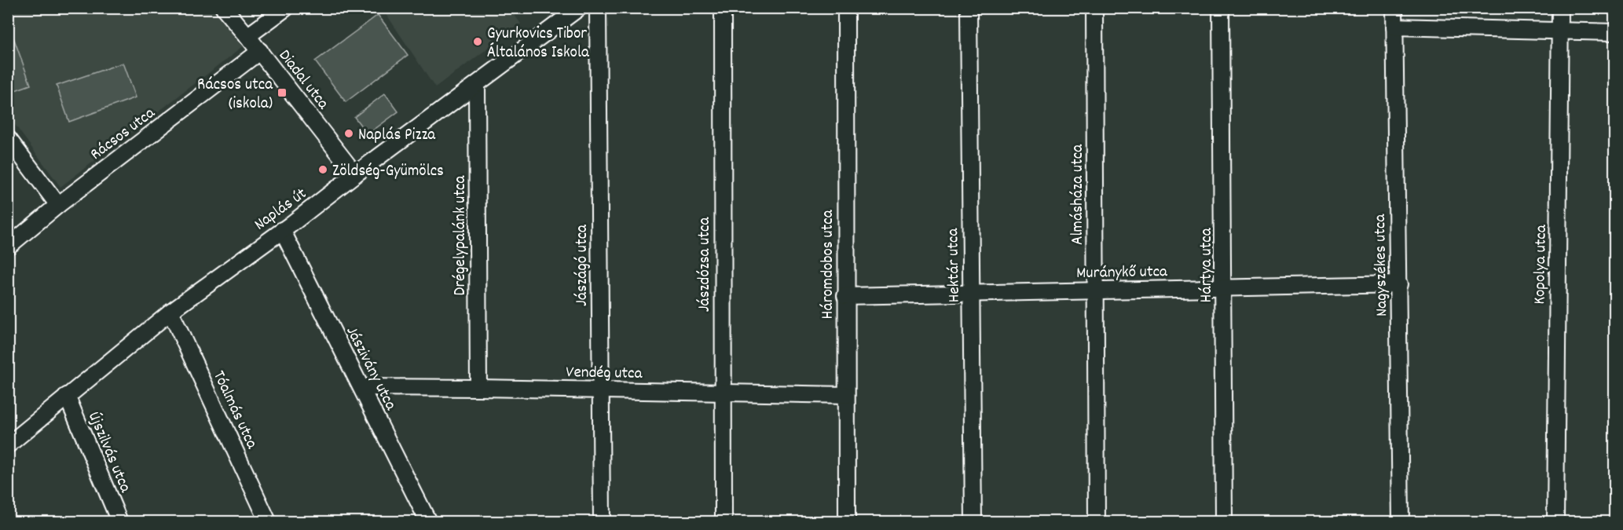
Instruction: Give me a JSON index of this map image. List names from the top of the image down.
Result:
{
  "streets": {
    "street": [
      "Diadal utca",
      "Rácsos utca",
      "Almásháza utca",
      "Naplás út",
      "Drégelypalánk utca",
      "Jászdózsa utca",
      "Háromdobos utca",
      "Kopolya utca",
      "Jászágó utca",
      "Hektár utca",
      "Hártya utca",
      "Nagyszékes utca",
      "Muránykő utca",
      "Jászivány utca",
      "Vendég utca",
      "Tóalmás utca",
      "Újszilvás utca"
    ]
  },
  "crossings": [
    ["Diadal utca", "Rácsos utca"],
    ["Diadal utca", "Naplás út"],
    ["Almásháza utca", "Muránykő utca"],
    ["Naplás út", "Drégelypalánk utca"],
    ["Naplás út", "Jászivány utca"],
    ["Naplás út", "Tóalmás utca"],
    ["Naplás út", "Újszilvás utca"],
    ["Drégelypalánk utca", "Vendég utca"],
    ["Jászdózsa utca", "Vendég utca"],
    ["Háromdobos utca", "Muránykő utca"],
    ["Háromdobos utca", "Vendég utca"],
    ["Jászágó utca", "Vendég utca"],
    ["Hektár utca", "Muránykő utca"],
    ["Hártya utca", "Muránykő utca"],
    ["Nagyszékes utca", "Muránykő utca"],
    ["Jászivány utca", "Vendég utca"]
  ],
  "places": {
    "other": ["Gyurkovics Tibor Általános Iskola", "Naplás Pizza", "Zöldség-Gyümölcs"],
    "transit": ["Rácsos utca (iskola)"]
  }
}
